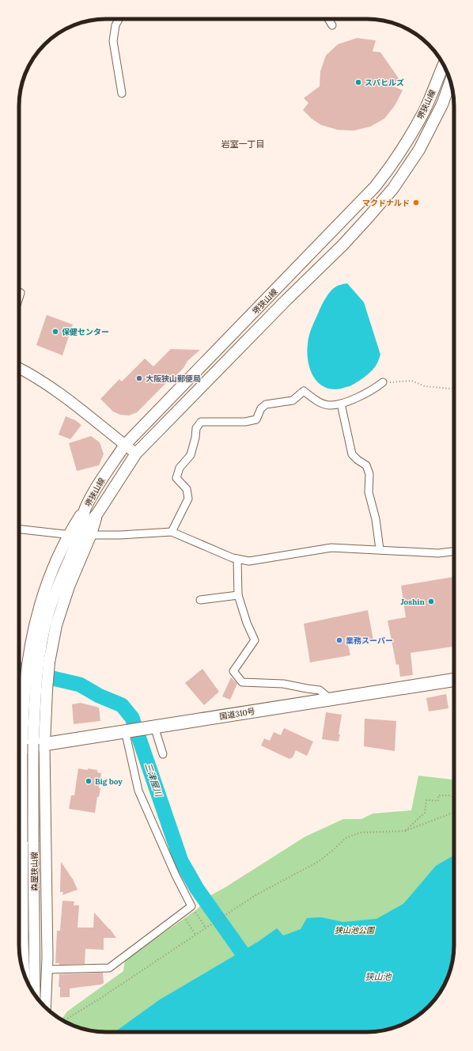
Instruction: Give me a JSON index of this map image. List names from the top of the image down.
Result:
{
  "streets": {
    "highway": ["国道310号"],
    "main road": ["堺狭山線", "森屋狭山線"]
  },
  "crossings": [
    ["堺狭山線", "国道310号"],
    ["堺狭山線", "森屋狭山線"],
    ["国道310号", "森屋狭山線"]
  ],
  "districts": ["岩室一丁目"],
  "water": ["三津屋川", "狭山池"],
  "parks": ["狭山池公園"],
  "places": [
    "スパヒルズ",
    "マクドナルド",
    "保健センター",
    "大阪狭山郵便局",
    "Joshin",
    "業務スーパー",
    "Big boy"
  ]
}
